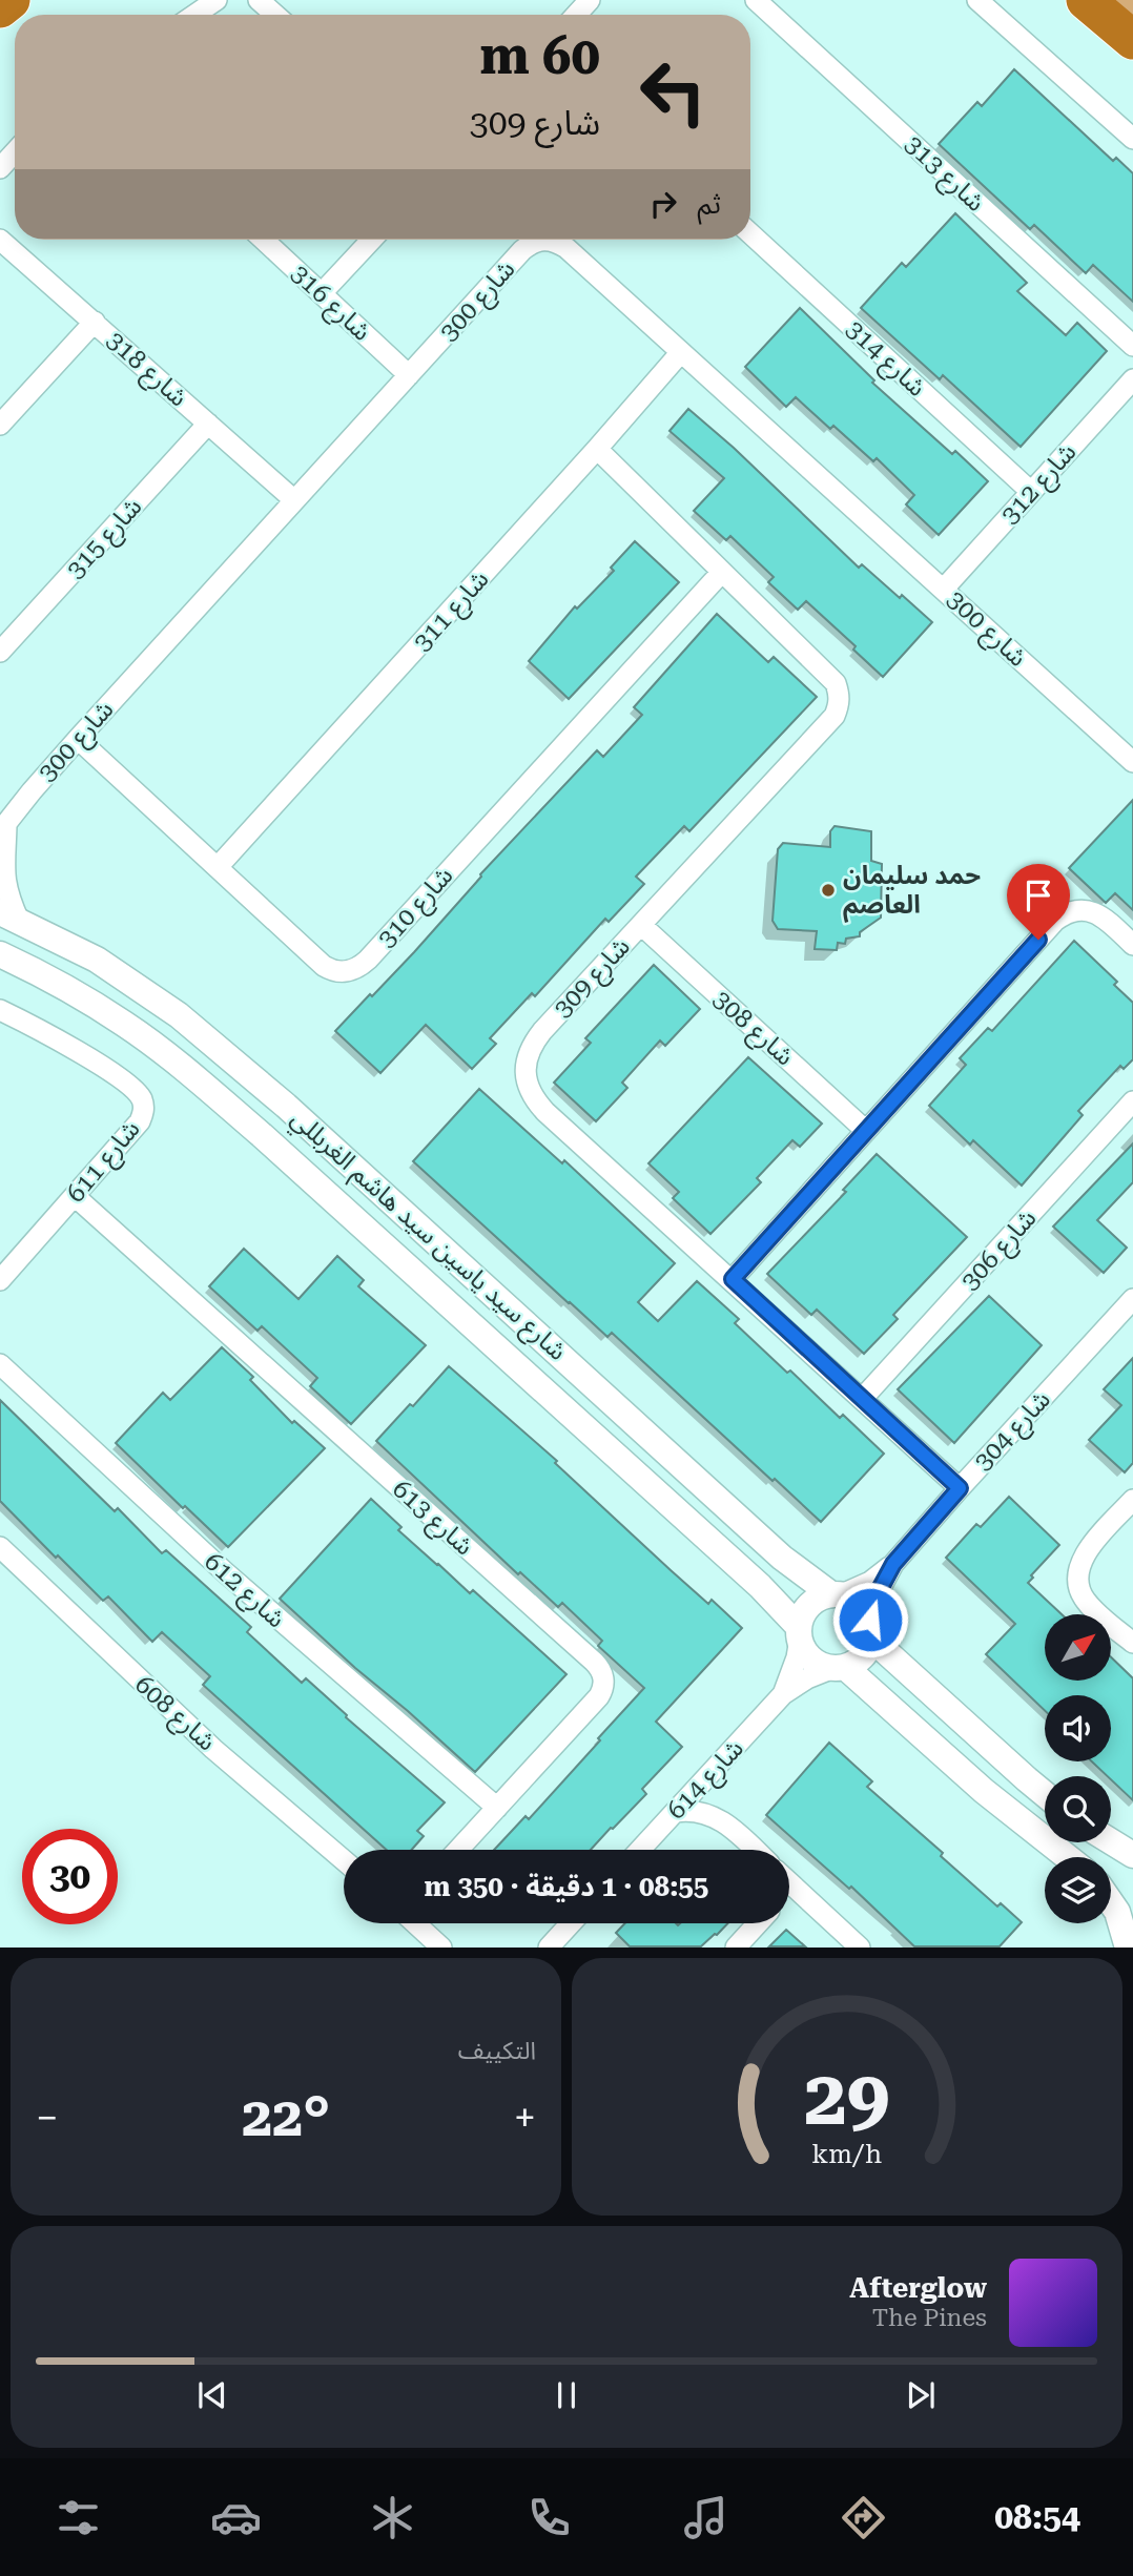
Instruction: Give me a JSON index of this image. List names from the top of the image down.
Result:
{
  "streets": {
    "street": [
      "شارع 313",
      "شارع 300",
      "شارع 316",
      "شارع 314",
      "شارع 318",
      "شارع 312",
      "شارع 315",
      "شارع 311",
      "شارع 310",
      "شارع 309",
      "شارع 308",
      "شارع 611",
      "شارع سيد ياسين سيد هاشم الغربللي",
      "شارع 306",
      "شارع 304",
      "شارع 613",
      "شارع 612",
      "شارع 608",
      "شارع 614"
    ]
  },
  "crossings": [
    ["شارع 300", "شارع 316"],
    ["شارع 300", "شارع 318"],
    ["شارع 300", "شارع 312"],
    ["شارع 300", "شارع 311"],
    ["شارع 300", "شارع 310"],
    ["شارع 300", "شارع سيد ياسين سيد هاشم الغربللي"],
    ["شارع 314", "شارع 312"],
    ["شارع 318", "شارع 315"],
    ["شارع 311", "شارع 310"],
    ["شارع 311", "شارع 309"],
    ["شارع 310", "شارع 309"],
    ["شارع 309", "شارع 308"],
    ["شارع 309", "شارع 306"],
    ["شارع 309", "شارع 304"],
    ["شارع 611", "شارع 613"],
    ["شارع سيد ياسين سيد هاشم الغربللي", "شارع 304"],
    ["شارع سيد ياسين سيد هاشم الغربللي", "شارع 614"],
    ["شارع 304", "شارع 614"],
    ["شارع 613", "شارع 612"]
  ],
  "places": ["حمد سليمان العاصم"],
  "north": "top right",
  "page": {
    "turn": ["60 m", "شارع 309"],
    "then": "ثم",
    "limit": "30",
    "trip": "08:55 · 1 دقيقة · 350 m",
    "tile": "التكييف",
    "heat": ["−", "22°", "+"],
    "song": ["Afterglow", "The Pines"],
    "tabs": "08:54",
    "gauge": ["29", "km/h"]
  }
}
